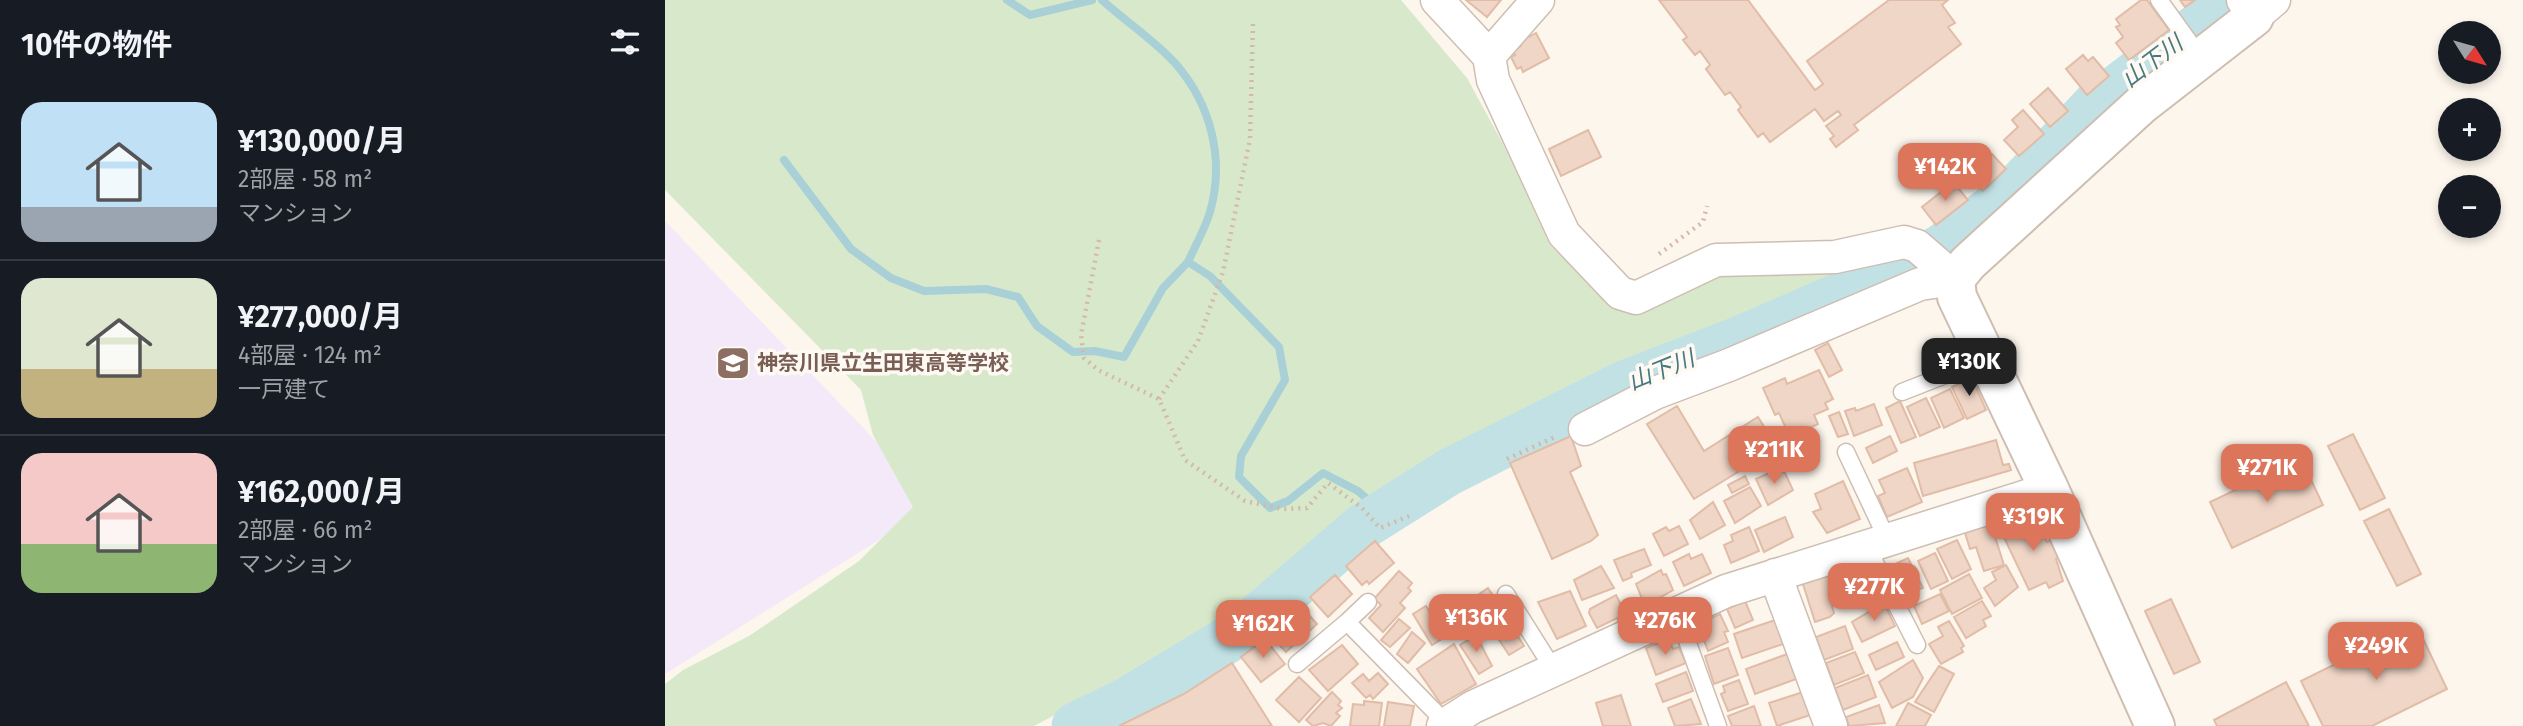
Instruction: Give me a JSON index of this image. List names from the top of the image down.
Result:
{
  "water": ["山下川"],
  "places": {
    "school or university": ["神奈川県立生田東高等学校"]
  },
  "north": "bottom right",
  "page": {
    "heading": "10件の物件",
    "map_buttons": ["+", "−"],
    "list": [
      {
        "name": "¥130,000/月",
        "note": "2部屋 · 58 m² · マンション"
      },
      {
        "name": "¥277,000/月",
        "note": "4部屋 · 124 m² · 一戸建て"
      },
      {
        "name": "¥162,000/月",
        "note": "2部屋 · 66 m² · マンション"
      }
    ],
    "price": [
      "¥142K",
      "¥130K",
      "¥211K",
      "¥271K",
      "¥319K",
      "¥277K",
      "¥136K",
      "¥276K",
      "¥162K",
      "¥249K"
    ]
  }
}
